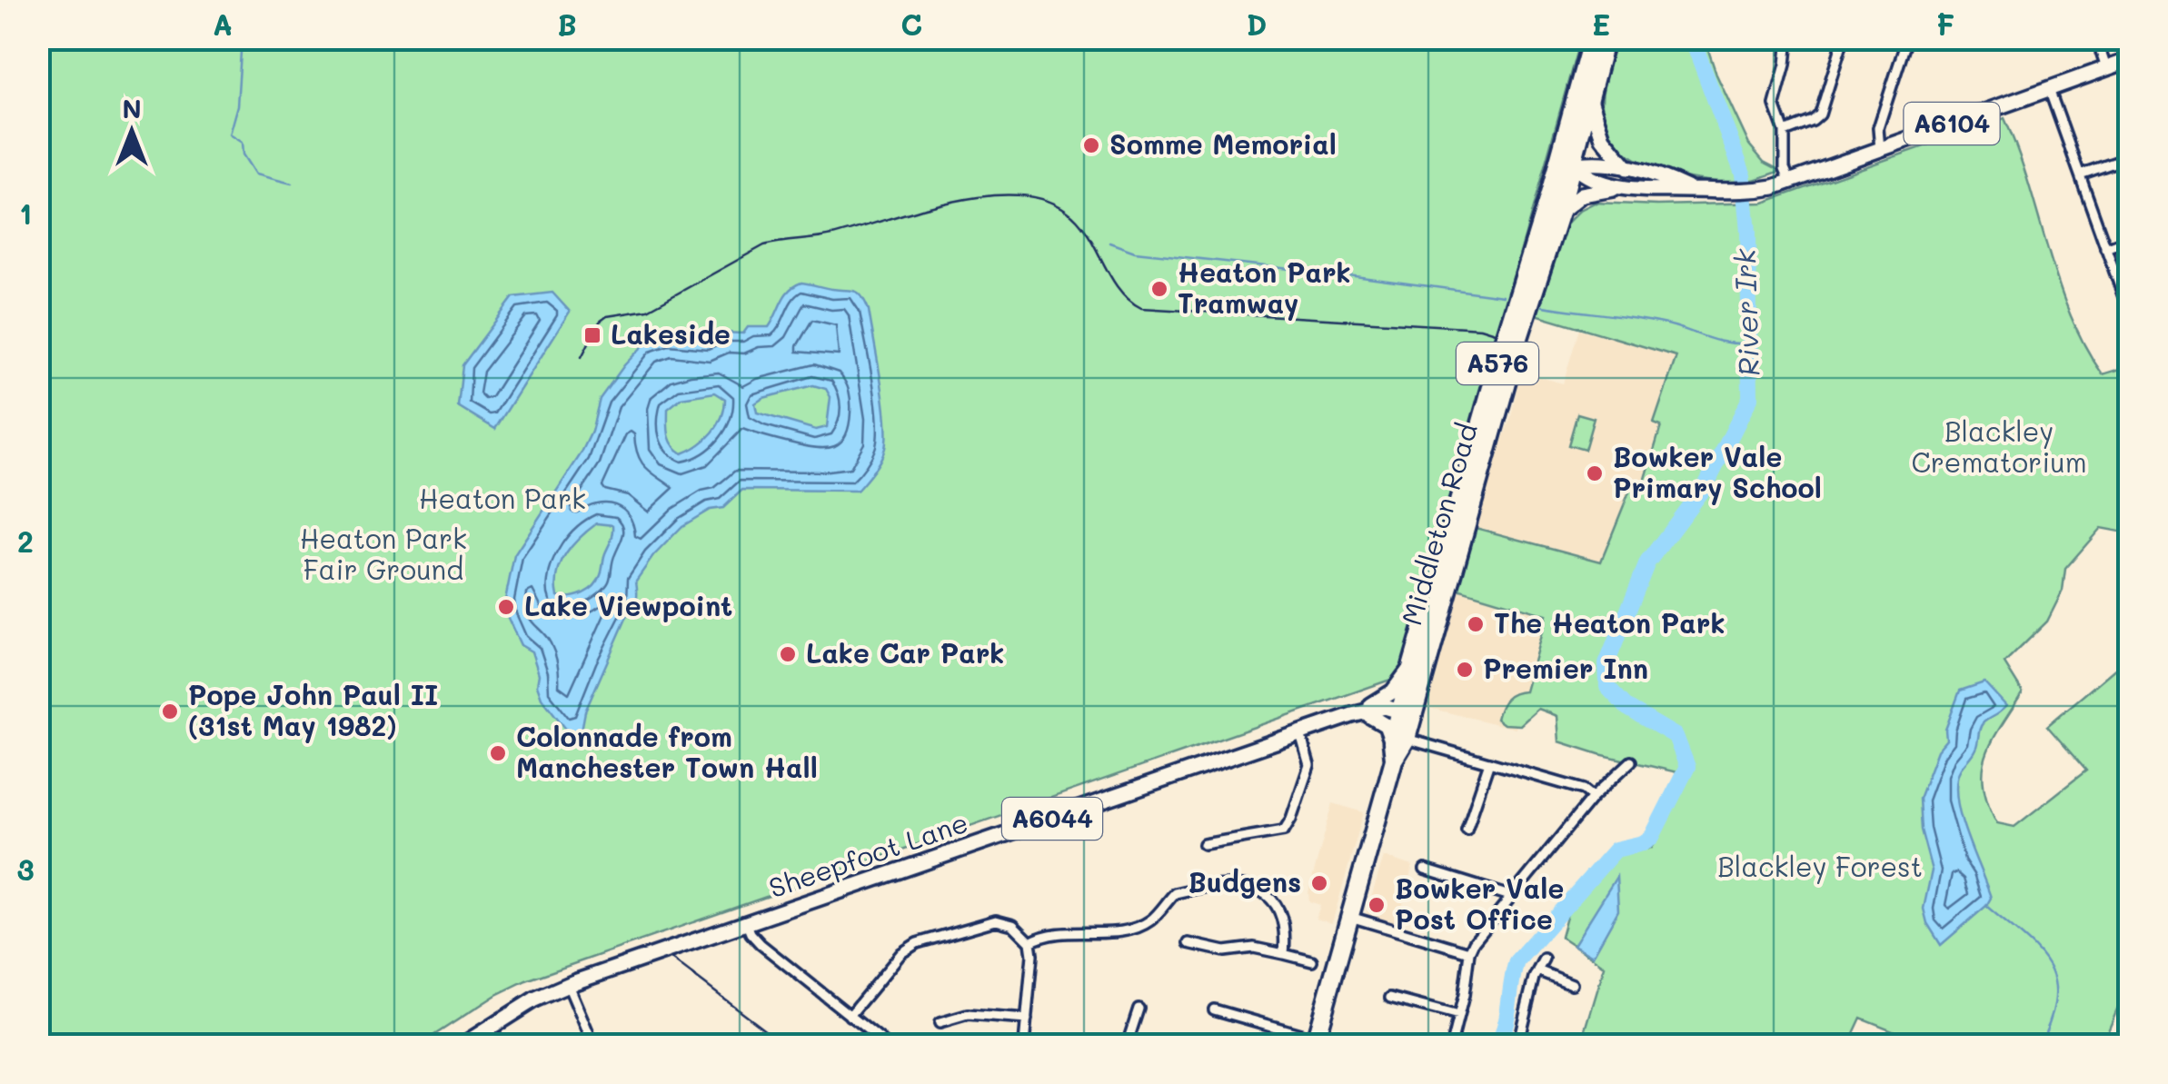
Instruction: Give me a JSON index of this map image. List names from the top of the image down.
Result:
{
  "streets": {
    "highway": ["A576", "Middleton Road"],
    "main road": ["A6104", "A6044", "Sheepfoot Lane"]
  },
  "crossings": [
    ["A576", "Middleton Road"],
    ["A576", "Sheepfoot Lane"],
    ["Middleton Road", "Sheepfoot Lane"]
  ],
  "water": ["River Irk"],
  "parks": [
    "Blackley Crematorium",
    "Heaton Park",
    "Heaton Park Fair Ground",
    "Blackley Forest"
  ],
  "places": {
    "other": [
      "Somme Memorial",
      "Heaton Park Tramway",
      "Bowker Vale Primary School",
      "Lake Viewpoint",
      "The Heaton Park",
      "Lake Car Park",
      "Premier Inn",
      "Pope John Paul II (31st May 1982)",
      "Colonnade from Manchester Town Hall",
      "Budgens",
      "Bowker Vale Post Office"
    ],
    "transit": ["Lakeside"]
  },
  "north": "top",
  "grid": {
    "columns": [
      "A",
      "B",
      "C",
      "D",
      "E",
      "F"
    ],
    "rows": ["1", "2", "3"]
  }
}
